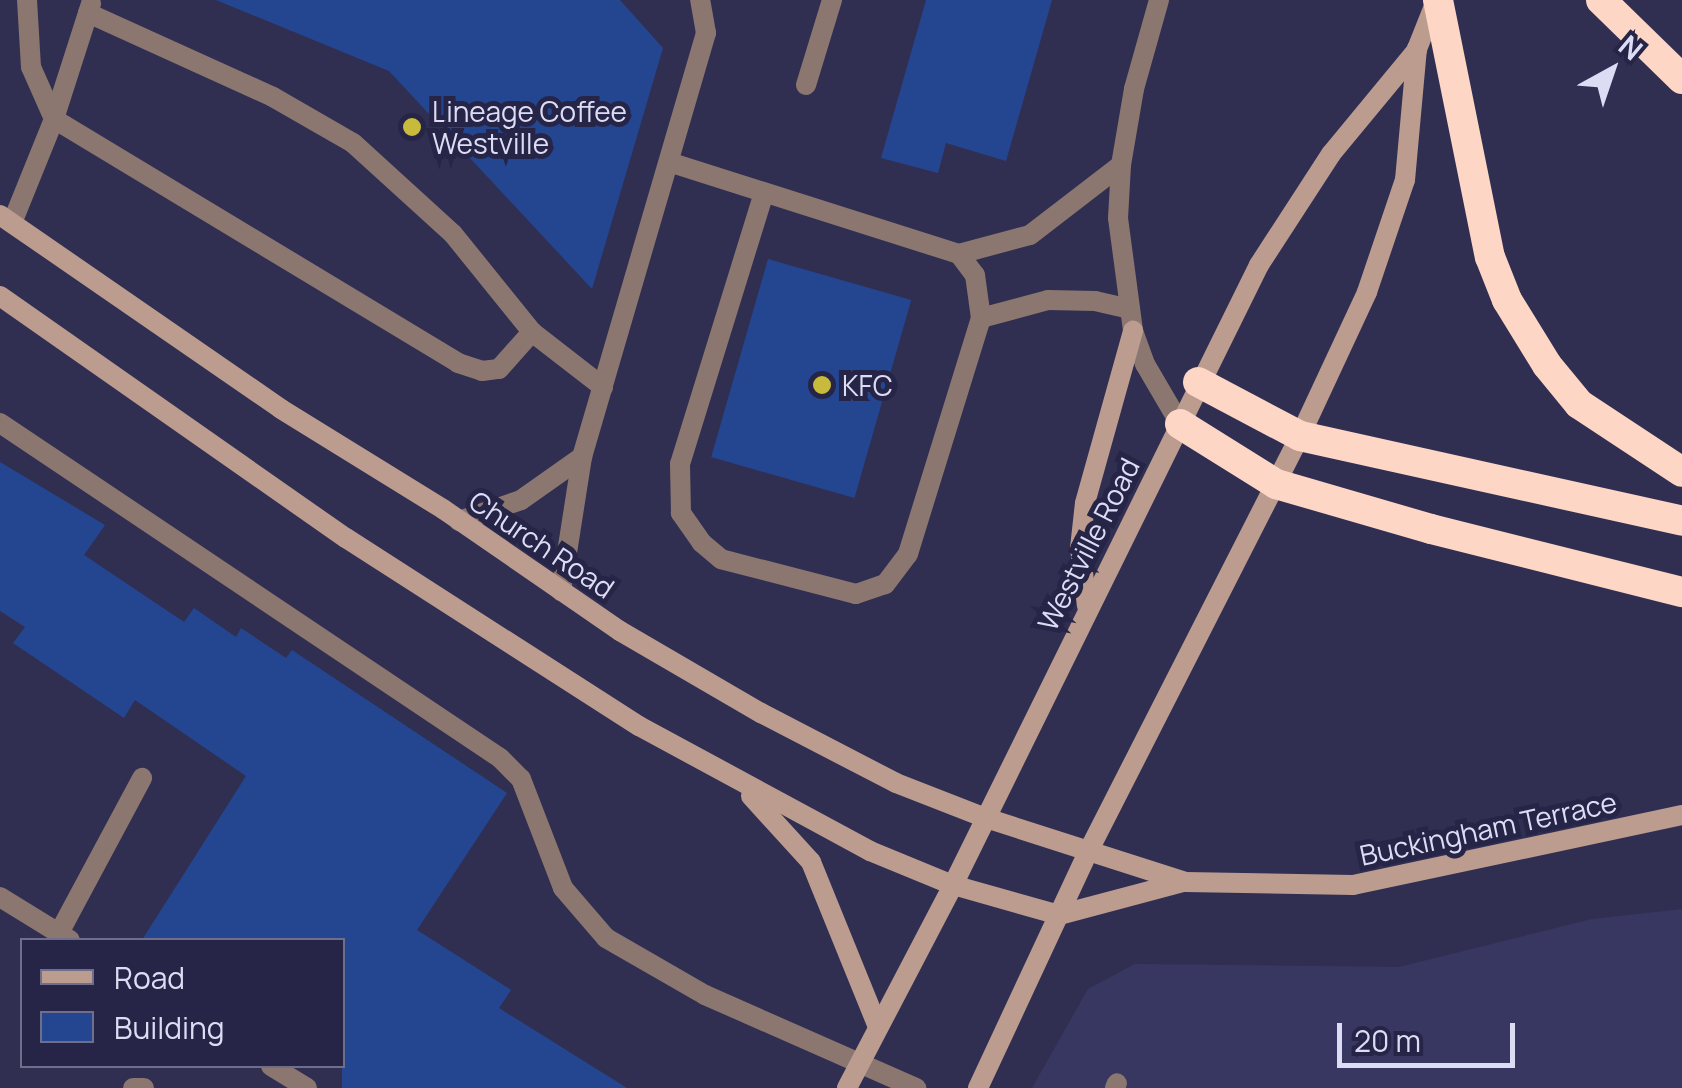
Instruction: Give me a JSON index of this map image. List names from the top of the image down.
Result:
{
  "streets": {
    "main road": ["Church Road", "Westville Road", "Buckingham Terrace"]
  },
  "crossings": [
    ["Church Road", "Westville Road"],
    ["Church Road", "Buckingham Terrace"],
    ["Westville Road", "Buckingham Terrace"]
  ],
  "places": ["Lineage Coffee Westville", "KFC"],
  "legend": ["Road", "Building"],
  "scale_bar": "20 m",
  "north": "top right"
}
